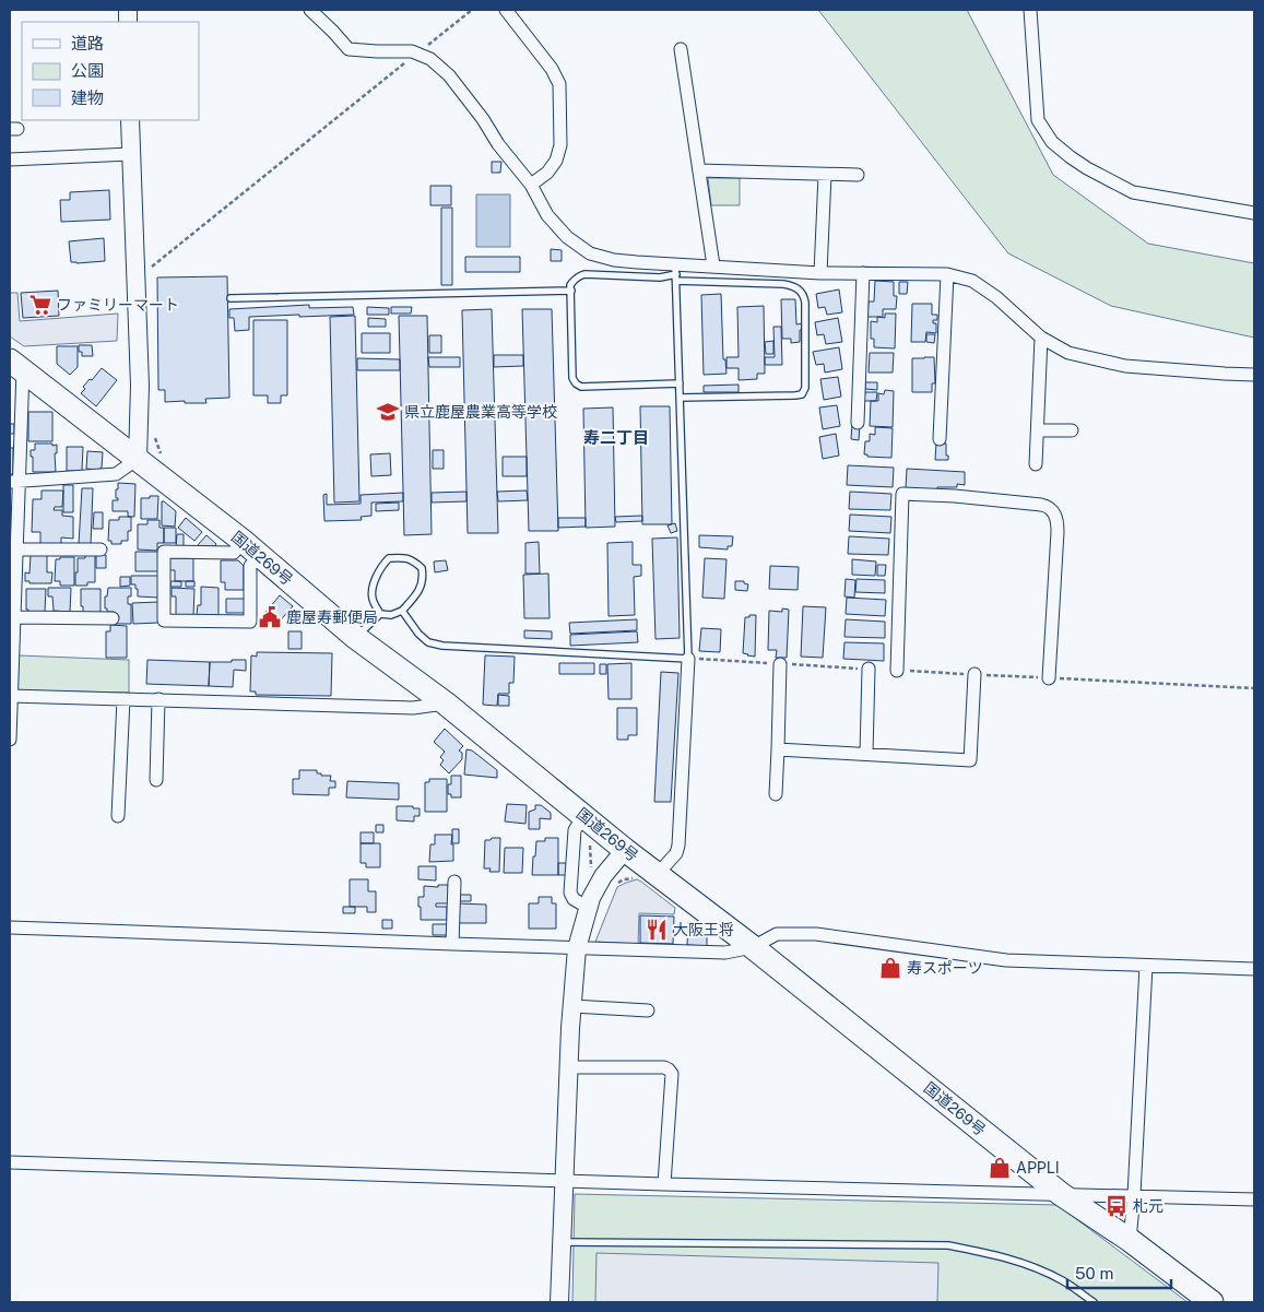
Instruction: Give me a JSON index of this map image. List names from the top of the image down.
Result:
{
  "streets": {
    "highway": ["国道269号"]
  },
  "districts": ["寿二丁目"],
  "places": {
    "supermarket": ["ファミリーマート"],
    "school or university": ["県立鹿屋農業高等学校"],
    "public building": ["鹿屋寿郵便局"],
    "restaurant": ["大阪王将"],
    "shop": ["寿スポーツ", "APPLI"],
    "bus stop": ["札元"]
  },
  "legend": ["道路", "公園", "建物"],
  "scale_bar": "50 m"
}
